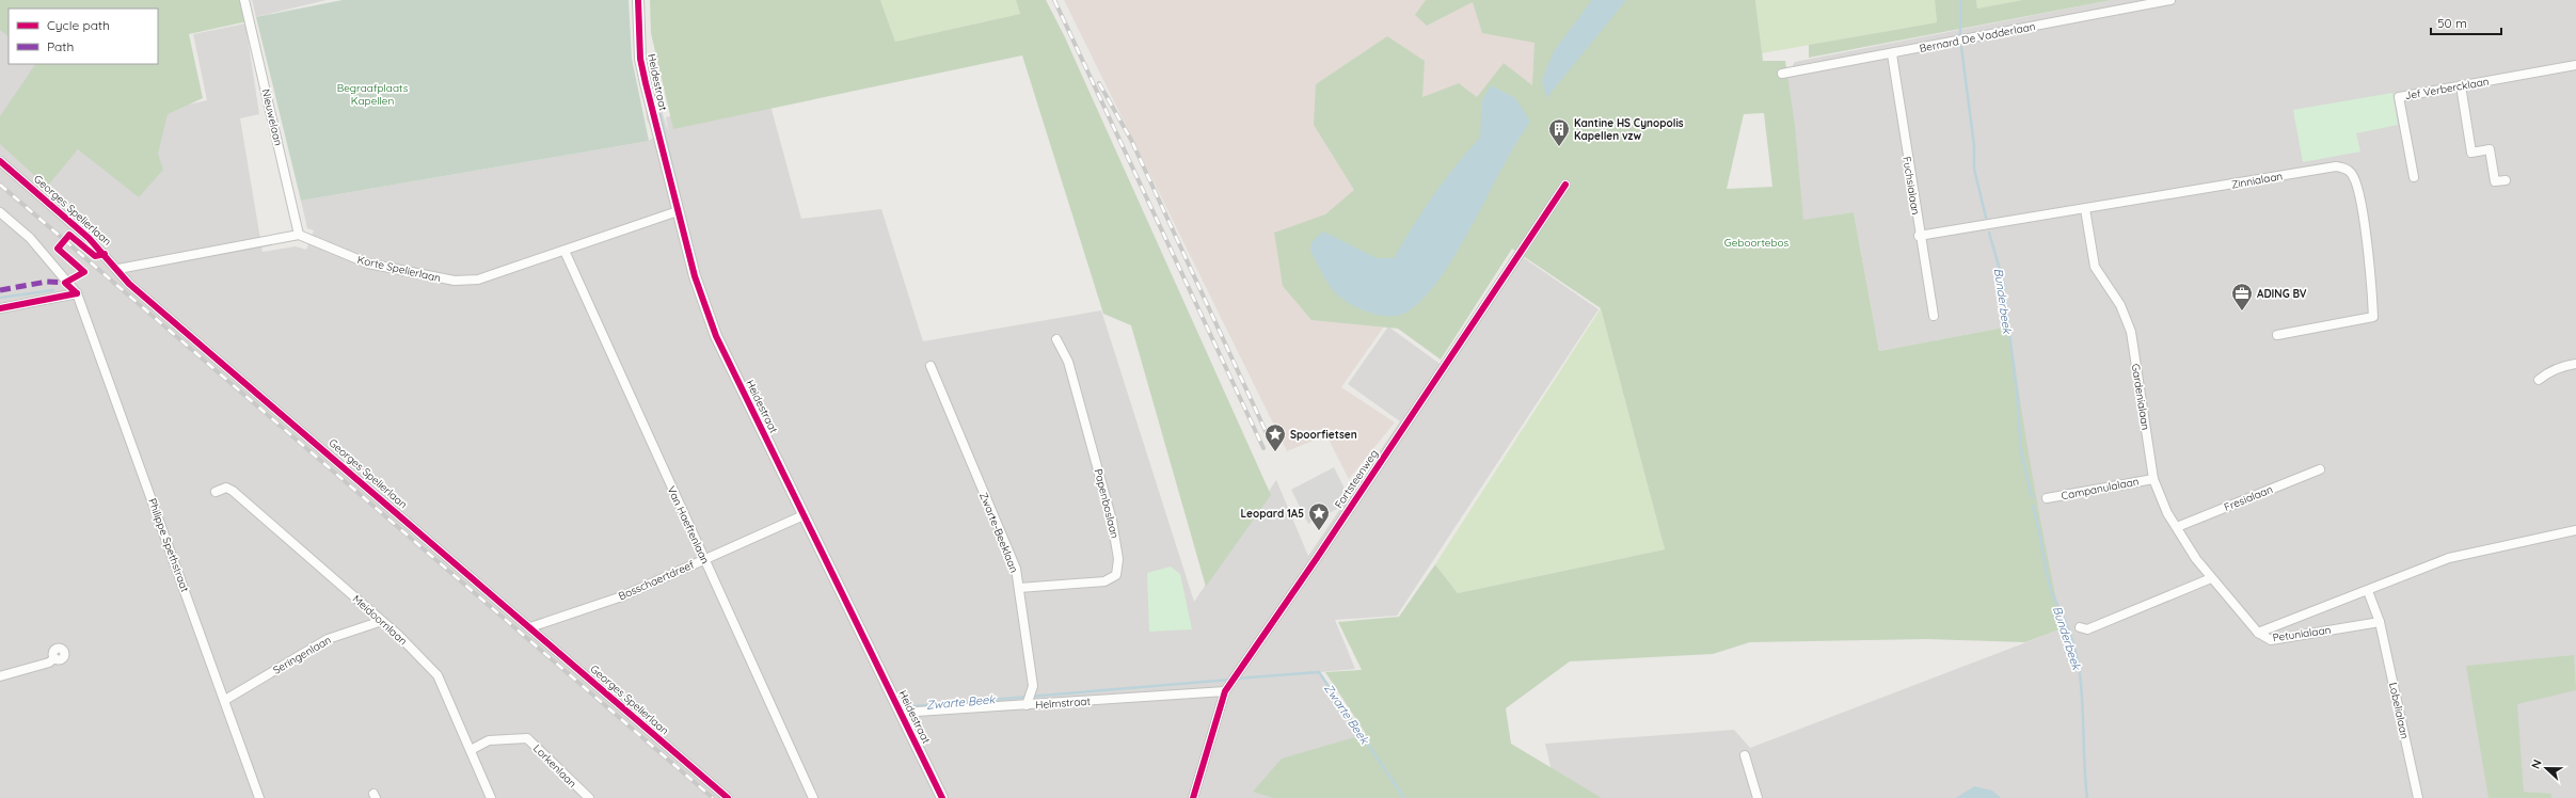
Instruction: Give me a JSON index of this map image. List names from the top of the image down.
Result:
{
  "streets": {
    "street": [
      "Bernard De Vadderlaan",
      "Heidestraat",
      "Jef Verbercklaan",
      "Nieuwelaan",
      "Zinnialaan",
      "Fuchsialaan",
      "Georges Spelierlaan",
      "Korte Spelierlaan",
      "Gardenialaan",
      "Fortsteenweg",
      "Campanulalaan",
      "Fresialaan",
      "Papenboslaan",
      "Van Haeftenlaan",
      "Zwarte-Beeklaan",
      "Philippe Spethstraat",
      "Bosschaertdreef",
      "Meidoornlaan",
      "Petunialaan",
      "Seringenlaan",
      "Helmstraat",
      "Lobelialaan",
      "Lorkenlaan"
    ]
  },
  "crossings": [
    ["Bernard De Vadderlaan", "Fuchsialaan"],
    ["Heidestraat", "Korte Spelierlaan"],
    ["Heidestraat", "Bosschaertdreef"],
    ["Heidestraat", "Helmstraat"],
    ["Nieuwelaan", "Korte Spelierlaan"],
    ["Zinnialaan", "Fuchsialaan"],
    ["Zinnialaan", "Gardenialaan"],
    ["Georges Spelierlaan", "Bosschaertdreef"],
    ["Korte Spelierlaan", "Van Haeftenlaan"],
    ["Gardenialaan", "Campanulalaan"],
    ["Gardenialaan", "Fresialaan"],
    ["Gardenialaan", "Petunialaan"],
    ["Fortsteenweg", "Helmstraat"],
    ["Papenboslaan", "Zwarte-Beeklaan"],
    ["Van Haeftenlaan", "Bosschaertdreef"],
    ["Zwarte-Beeklaan", "Helmstraat"],
    ["Philippe Spethstraat", "Seringenlaan"],
    ["Meidoornlaan", "Seringenlaan"],
    ["Meidoornlaan", "Lorkenlaan"],
    ["Petunialaan", "Lobelialaan"]
  ],
  "water": ["Bunderbeek", "Zwarte Beek"],
  "parks": ["Begraafplaats Kapellen", "Geboortebos"],
  "places": {
    "building": ["Kantine HS Cynopolis Kapellen vzw"],
    "office": ["ADING BV"],
    "place": ["Spoorfietsen", "Leopard 1A5"]
  },
  "legend": ["Cycle path", "Path"],
  "scale_bar": "50 m",
  "north": "left"
}
